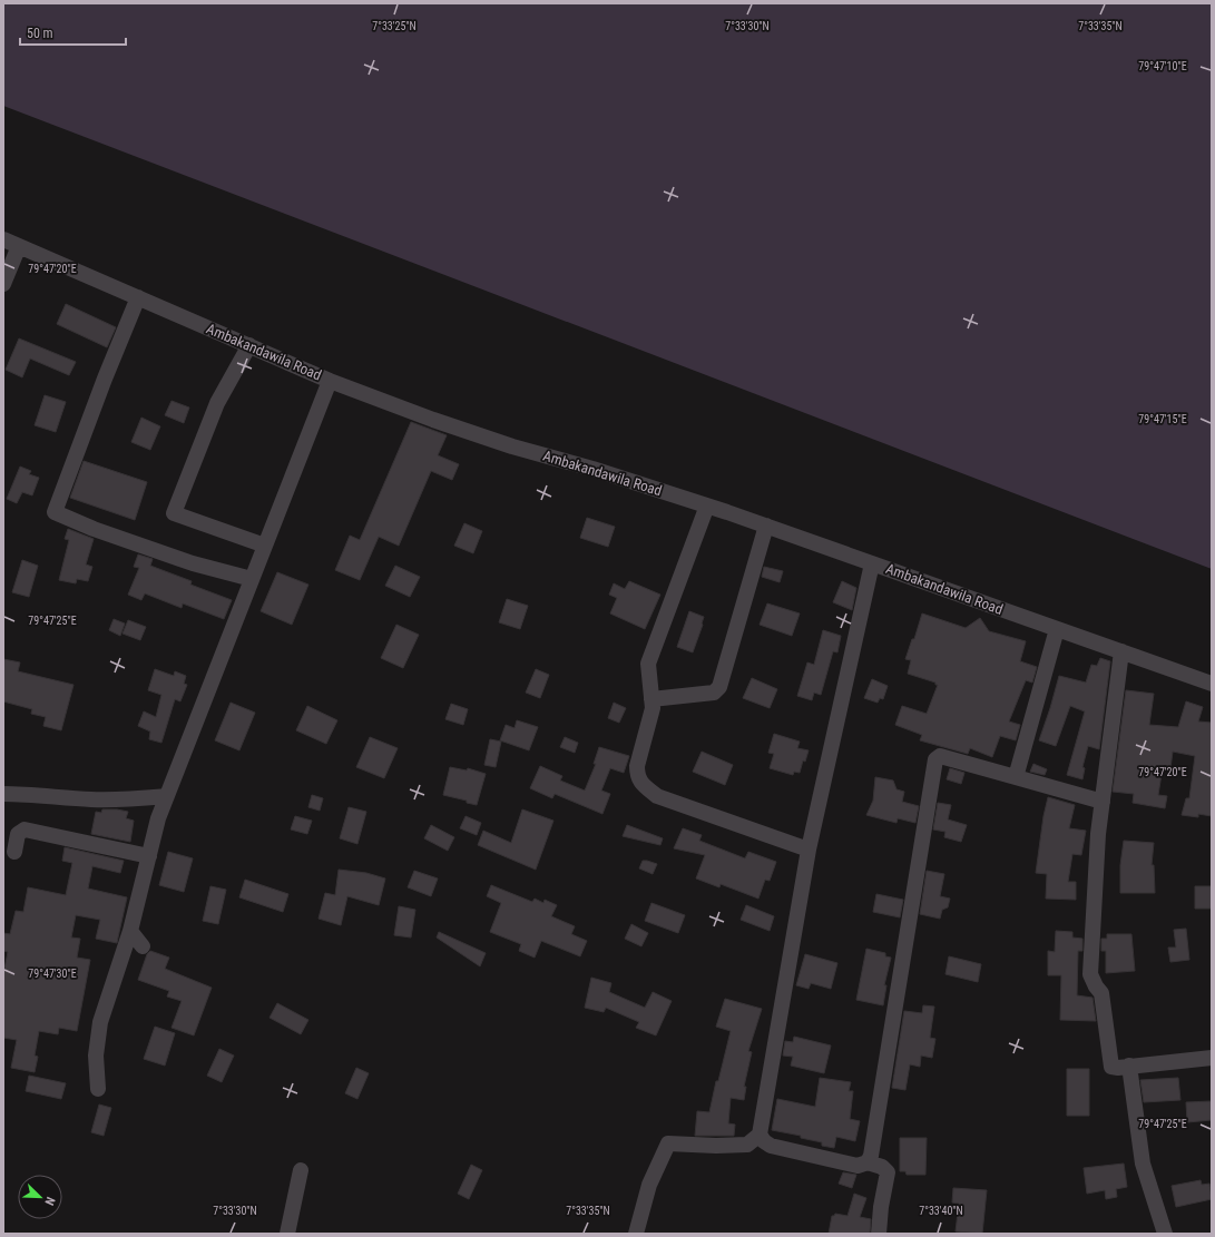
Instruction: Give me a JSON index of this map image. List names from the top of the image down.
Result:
{
  "streets": {
    "street": ["Ambakandawila Road"]
  },
  "scale_bar": "50 m",
  "north": "bottom right",
  "coordinates": [
    "7°33'25\"N",
    "7°33'30\"N",
    "7°33'35\"N",
    "79°47'10\"E",
    "79°47'20\"E",
    "79°47'15\"E",
    "79°47'25\"E",
    "79°47'30\"E",
    "7°33'40\"N"
  ]
}
